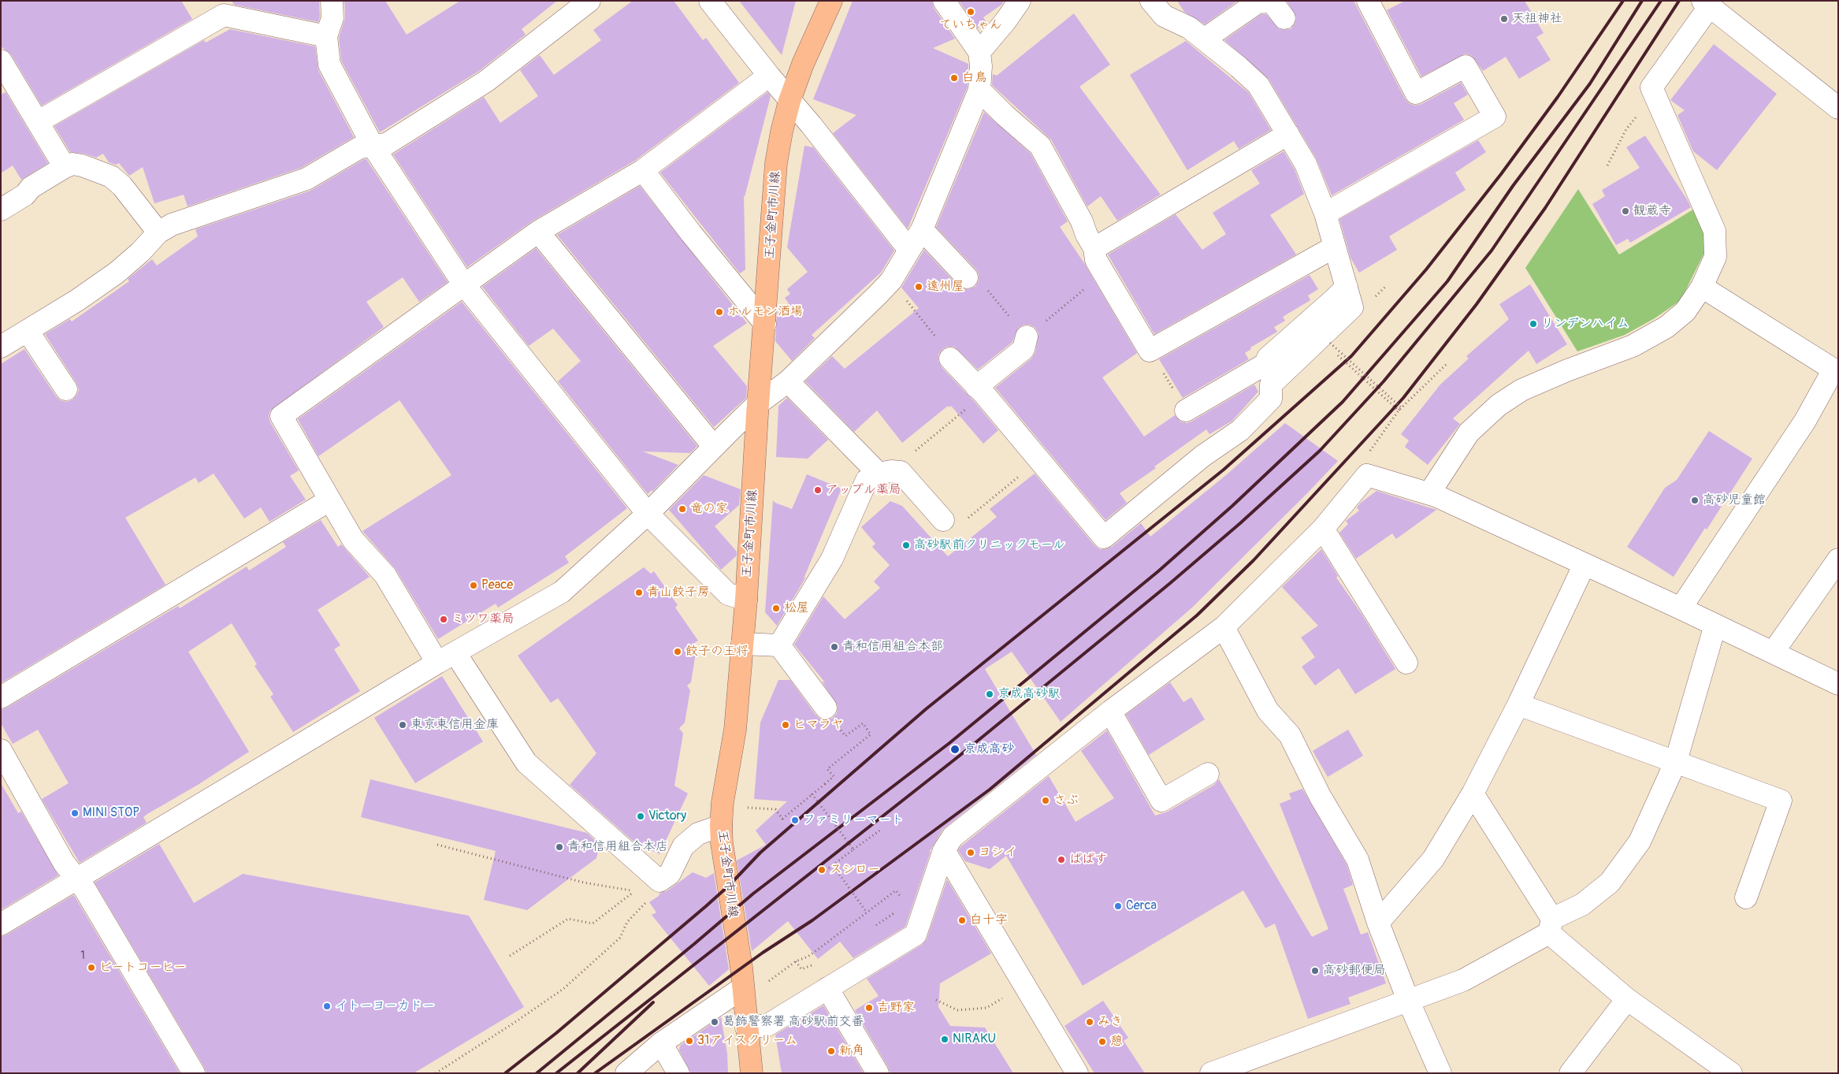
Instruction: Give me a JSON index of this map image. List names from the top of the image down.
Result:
{
  "streets": {
    "main road": ["王子金町市川線"]
  },
  "places": [
    "ていちゃん",
    "天祖神社",
    "白鳥",
    "観蔵寺",
    "遠州屋",
    "ホルモン酒場",
    "リンデンハイム",
    "アップル薬局",
    "高砂児童館",
    "竜の家",
    "高砂駅前クリニックモール",
    "Peace",
    "青山餃子房",
    "松屋",
    "ミツワ薬局",
    "青和信用組合本部",
    "餃子の王将",
    "京成高砂駅",
    "東京東信用金庫",
    "ヒマラヤ",
    "京成高砂",
    "さぶ",
    "MINI STOP",
    "Victory",
    "ファミリーマート",
    "青和信用組合本店",
    "ヨシイ",
    "ぱぱす",
    "スシロー",
    "Cerca",
    "白十字",
    "ビートコーヒー",
    "高砂郵便局",
    "イトーヨーカドー",
    "吉野家",
    "葛飾警察署 高砂駅前交番",
    "みき",
    "NIRAKU",
    "31アイスクリーム",
    "憩",
    "新角"
  ],
  "house_numbers": ["1"]
}
